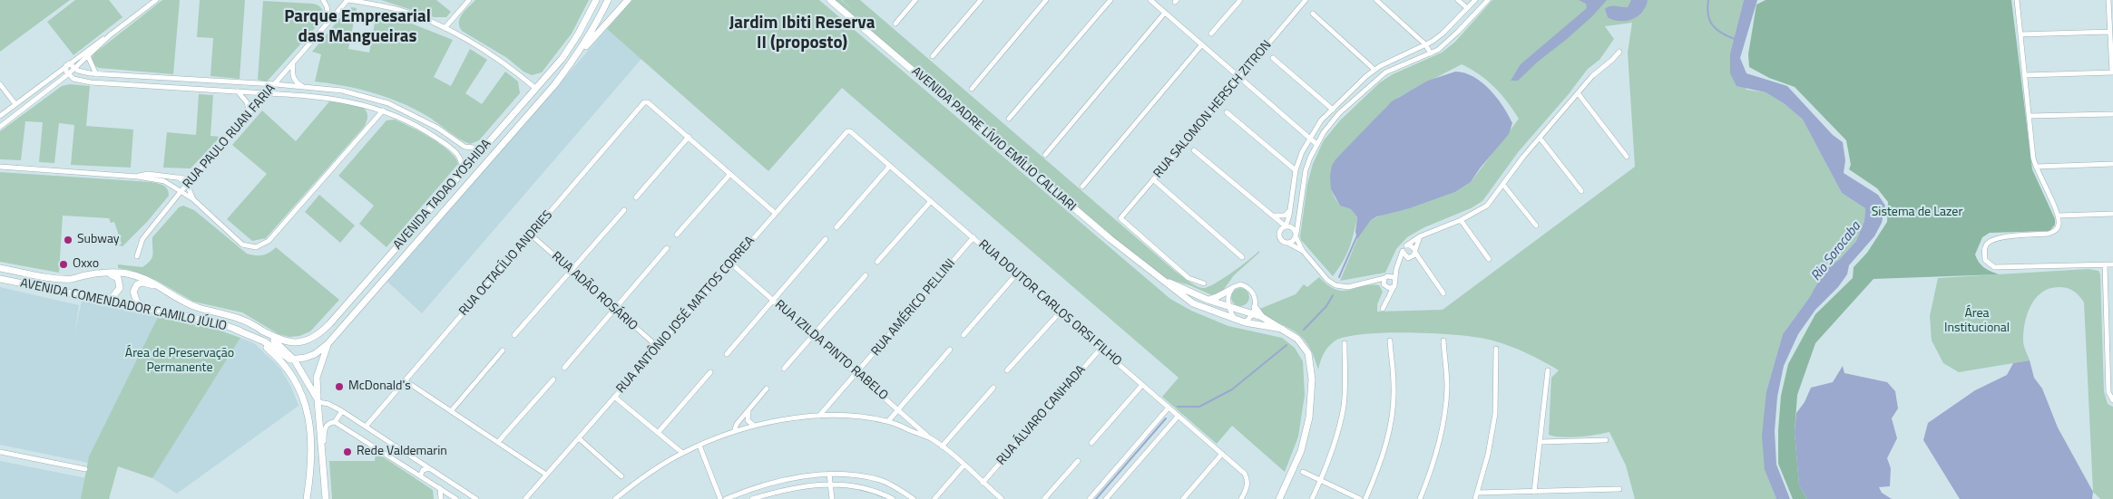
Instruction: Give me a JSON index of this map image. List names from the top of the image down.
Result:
{
  "streets": {
    "main road": ["AVENIDA PADRE LÍVIO EMÍLIO CALLIARI", "AVENIDA TADAO YOSHIDA", "AVENIDA COMENDADOR CAMILO JÚLIO"],
    "street": [
      "RUA SALOMON HERSCH ZITRON",
      "RUA PAULO RUAN FARIA",
      "RUA OCTACÍLIO ANDRIES",
      "RUA ADÃO ROSÁRIO",
      "RUA DOUTOR CARLOS ORSI FILHO",
      "RUA AMÉRICO PELLINI",
      "RUA ANTÔNIO JOSÉ MATTOS CORREA",
      "RUA IZILDA PINTO RABELO",
      "RUA ÁLVARO CANHADA"
    ]
  },
  "crossings": [
    ["AVENIDA TADAO YOSHIDA", "AVENIDA COMENDADOR CAMILO JÚLIO"],
    ["RUA OCTACÍLIO ANDRIES", "RUA ADÃO ROSÁRIO"],
    ["RUA ADÃO ROSÁRIO", "RUA ANTÔNIO JOSÉ MATTOS CORREA"],
    ["RUA DOUTOR CARLOS ORSI FILHO", "RUA AMÉRICO PELLINI"],
    ["RUA DOUTOR CARLOS ORSI FILHO", "RUA ANTÔNIO JOSÉ MATTOS CORREA"],
    ["RUA DOUTOR CARLOS ORSI FILHO", "RUA ÁLVARO CANHADA"],
    ["RUA AMÉRICO PELLINI", "RUA IZILDA PINTO RABELO"],
    ["RUA ANTÔNIO JOSÉ MATTOS CORREA", "RUA IZILDA PINTO RABELO"],
    ["RUA IZILDA PINTO RABELO", "RUA ÁLVARO CANHADA"]
  ],
  "districts": ["Parque Empresarial das Mangueiras", "Jardim Ibiti Reserva II (proposto)"],
  "water": ["Rio Sorocaba"],
  "parks": ["Sistema de Lazer", "Área Institucional", "Área de Preservação Permanente"],
  "places": [
    "Subway",
    "Oxxo",
    "McDonald's",
    "Rede Valdemarin"
  ]
}
